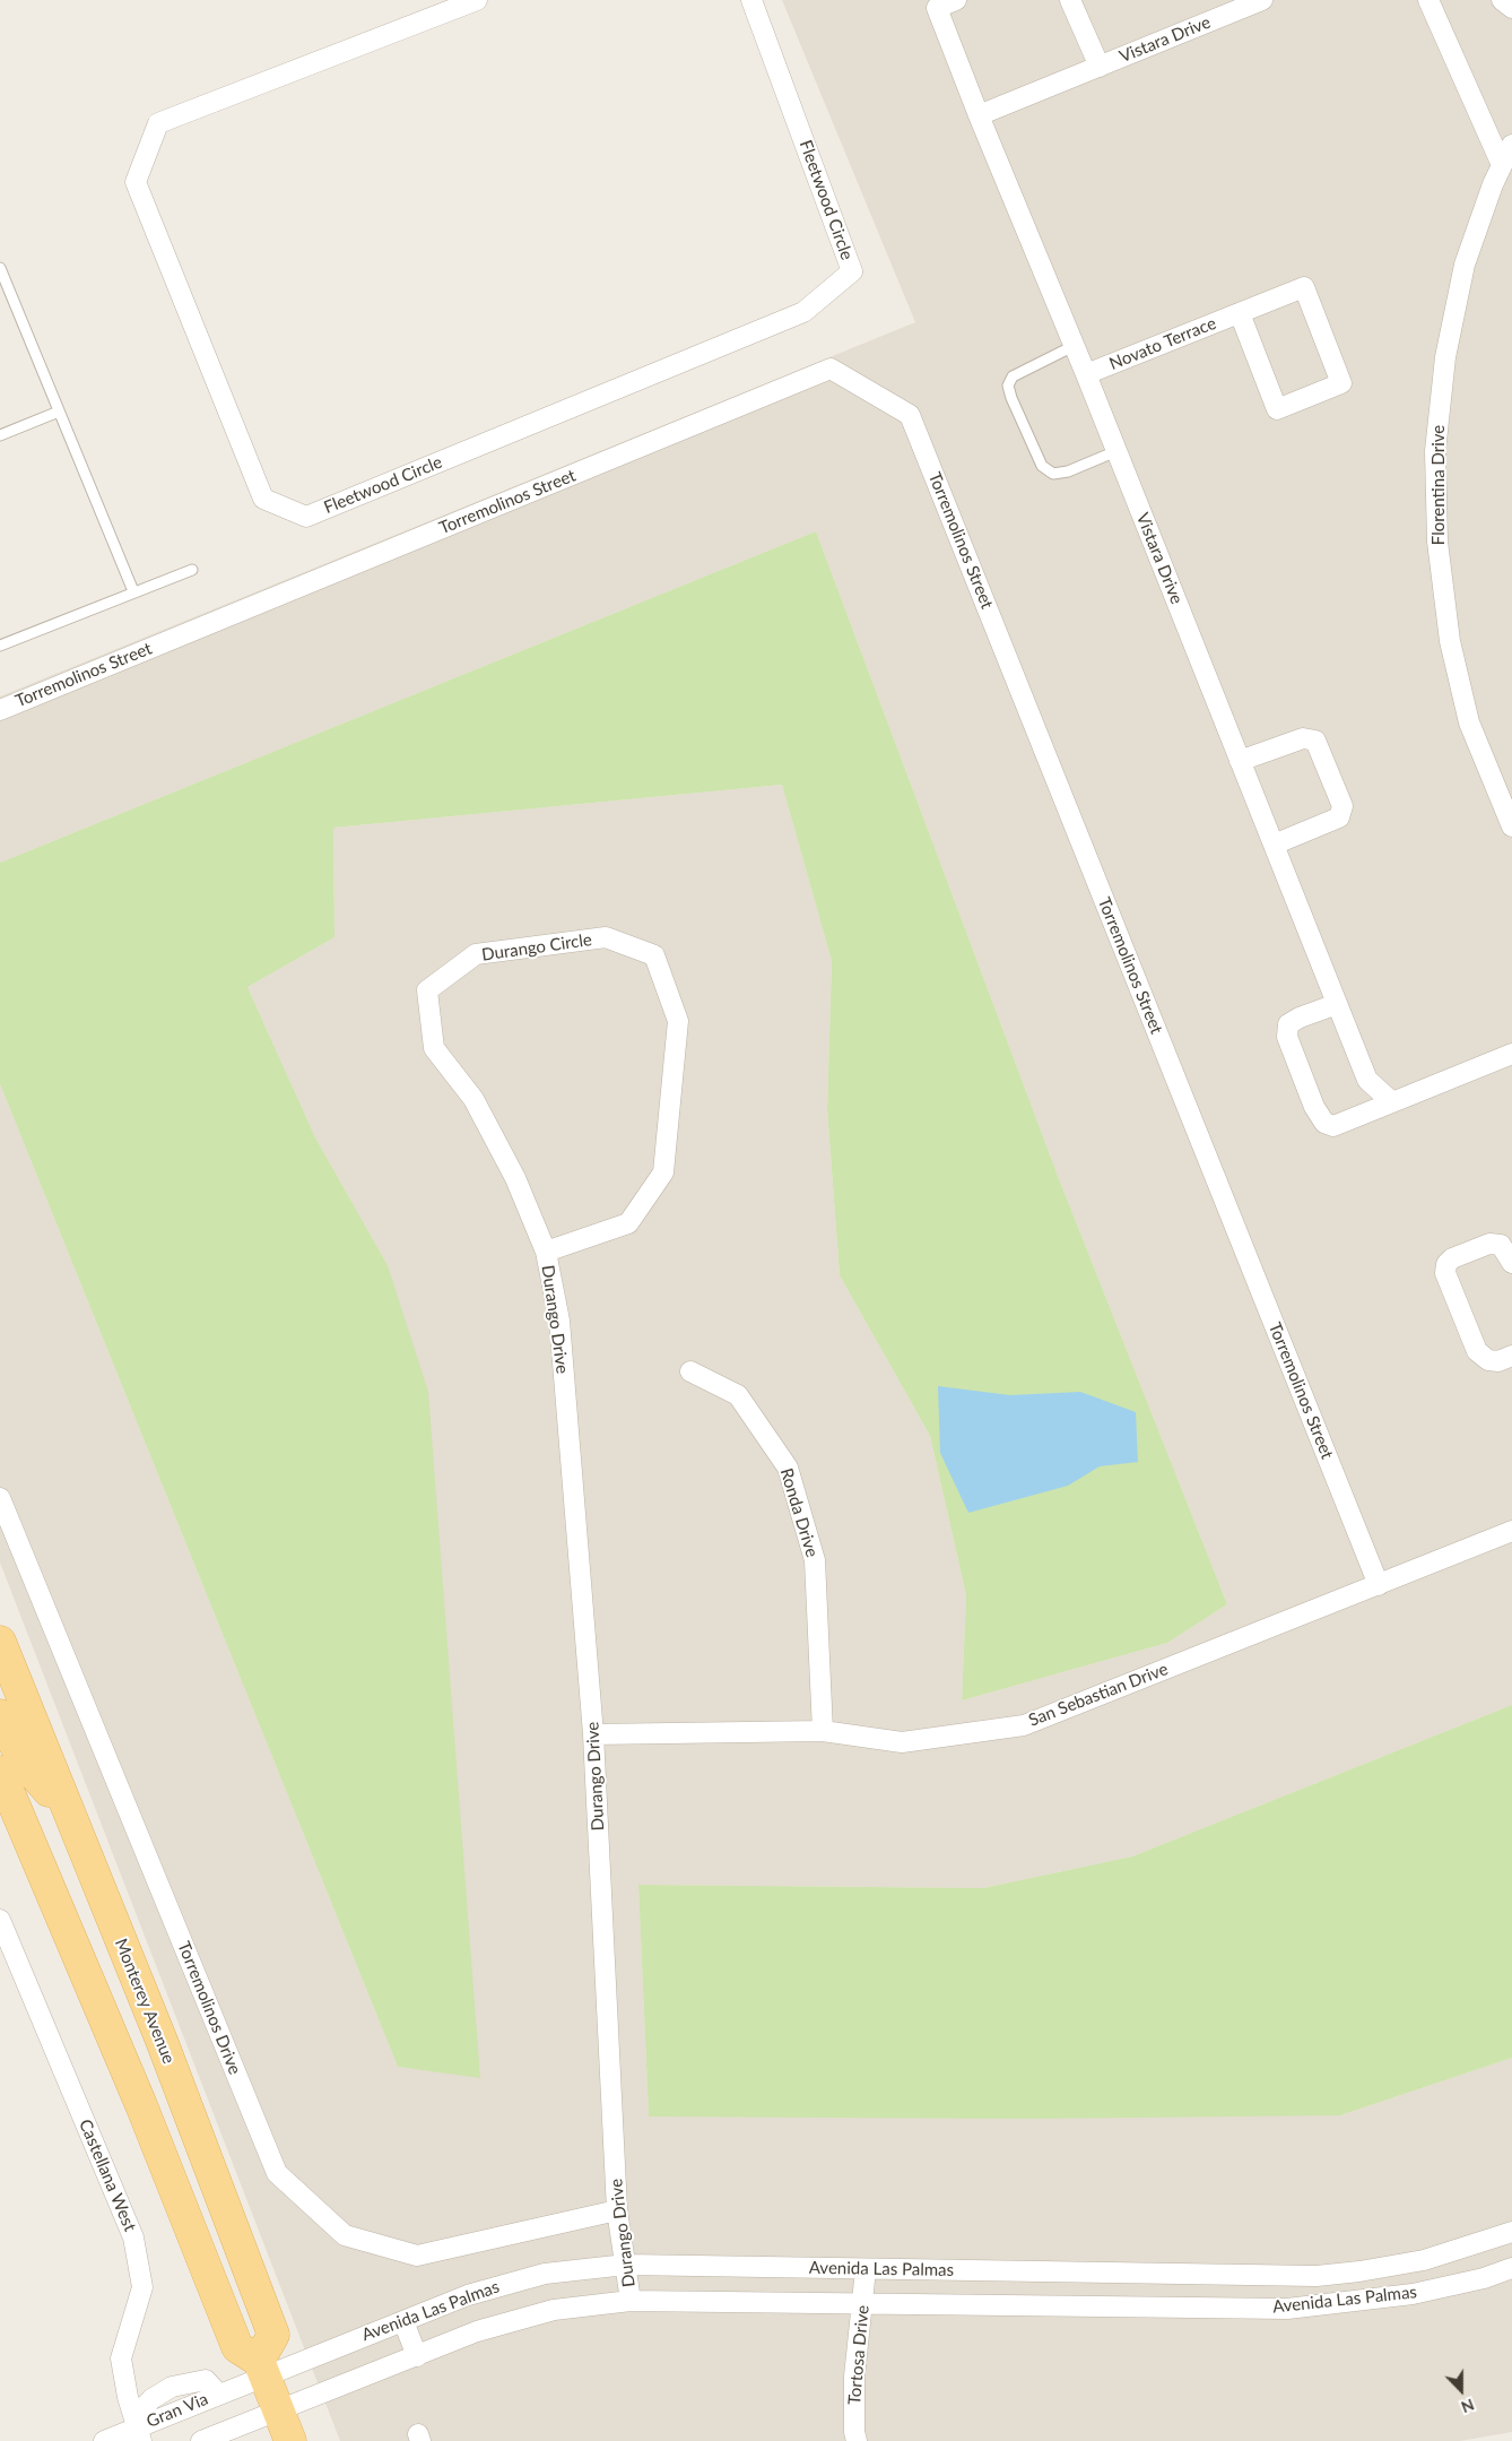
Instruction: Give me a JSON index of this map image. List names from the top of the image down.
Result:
{
  "streets": {
    "main road": ["Monterey Avenue"],
    "street": [
      "Vistara Drive",
      "Fleetwood Circle",
      "Novato Terrace",
      "Florentina Drive",
      "Torremolinos Street",
      "Durango Circle",
      "Durango Drive",
      "Ronda Drive",
      "San Sebastian Drive",
      "Torremolinos Drive",
      "Castellana West",
      "Avenida Las Palmas",
      "Tortosa Drive",
      "Gran Via"
    ]
  },
  "crossings": [
    ["Vistara Drive", "Novato Terrace"],
    ["Torremolinos Street", "San Sebastian Drive"],
    ["Durango Circle", "Durango Drive"],
    ["Durango Drive", "San Sebastian Drive"],
    ["Durango Drive", "Torremolinos Drive"],
    ["Durango Drive", "Avenida Las Palmas"],
    ["Ronda Drive", "San Sebastian Drive"],
    ["Monterey Avenue", "Avenida Las Palmas"],
    ["Monterey Avenue", "Gran Via"],
    ["Castellana West", "Gran Via"],
    ["Avenida Las Palmas", "Tortosa Drive"],
    ["Avenida Las Palmas", "Gran Via"]
  ],
  "north": "bottom"
}
